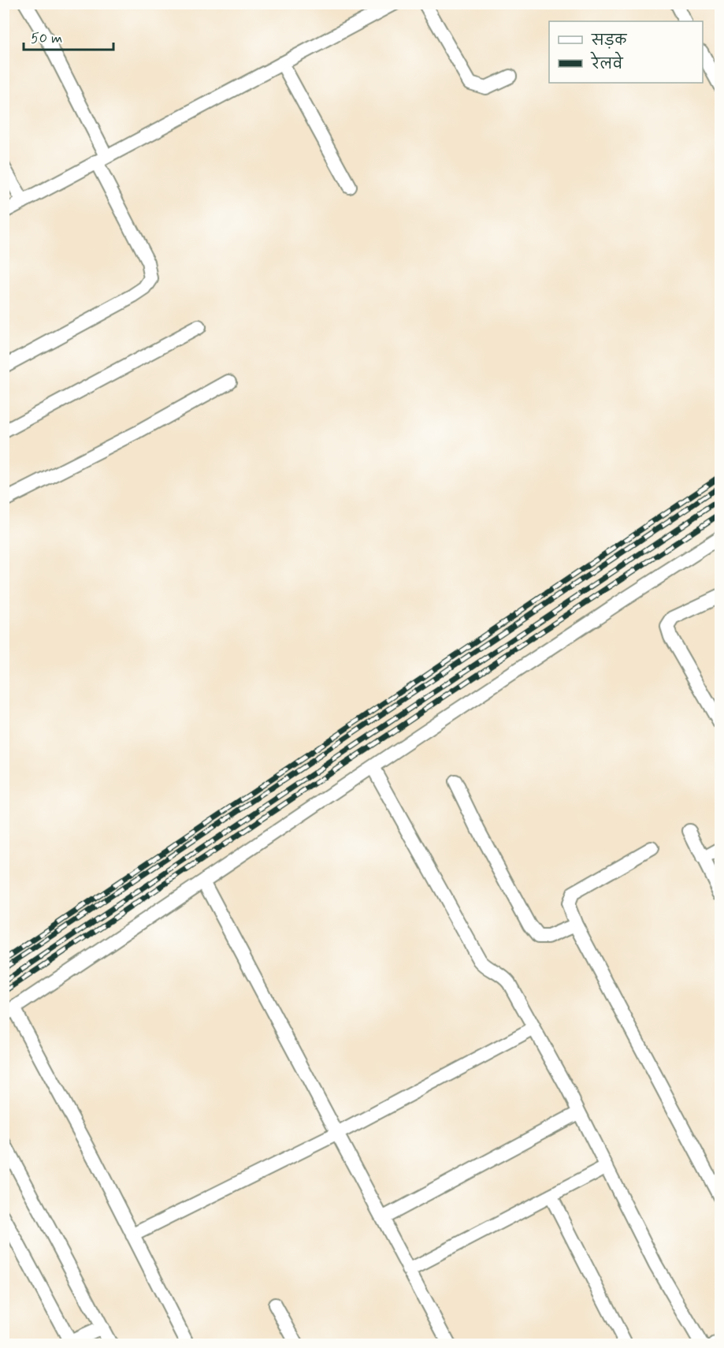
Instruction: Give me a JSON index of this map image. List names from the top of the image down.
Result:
{
  "legend": ["सड़क", "रेलवे"],
  "scale_bar": "50 m"
}
